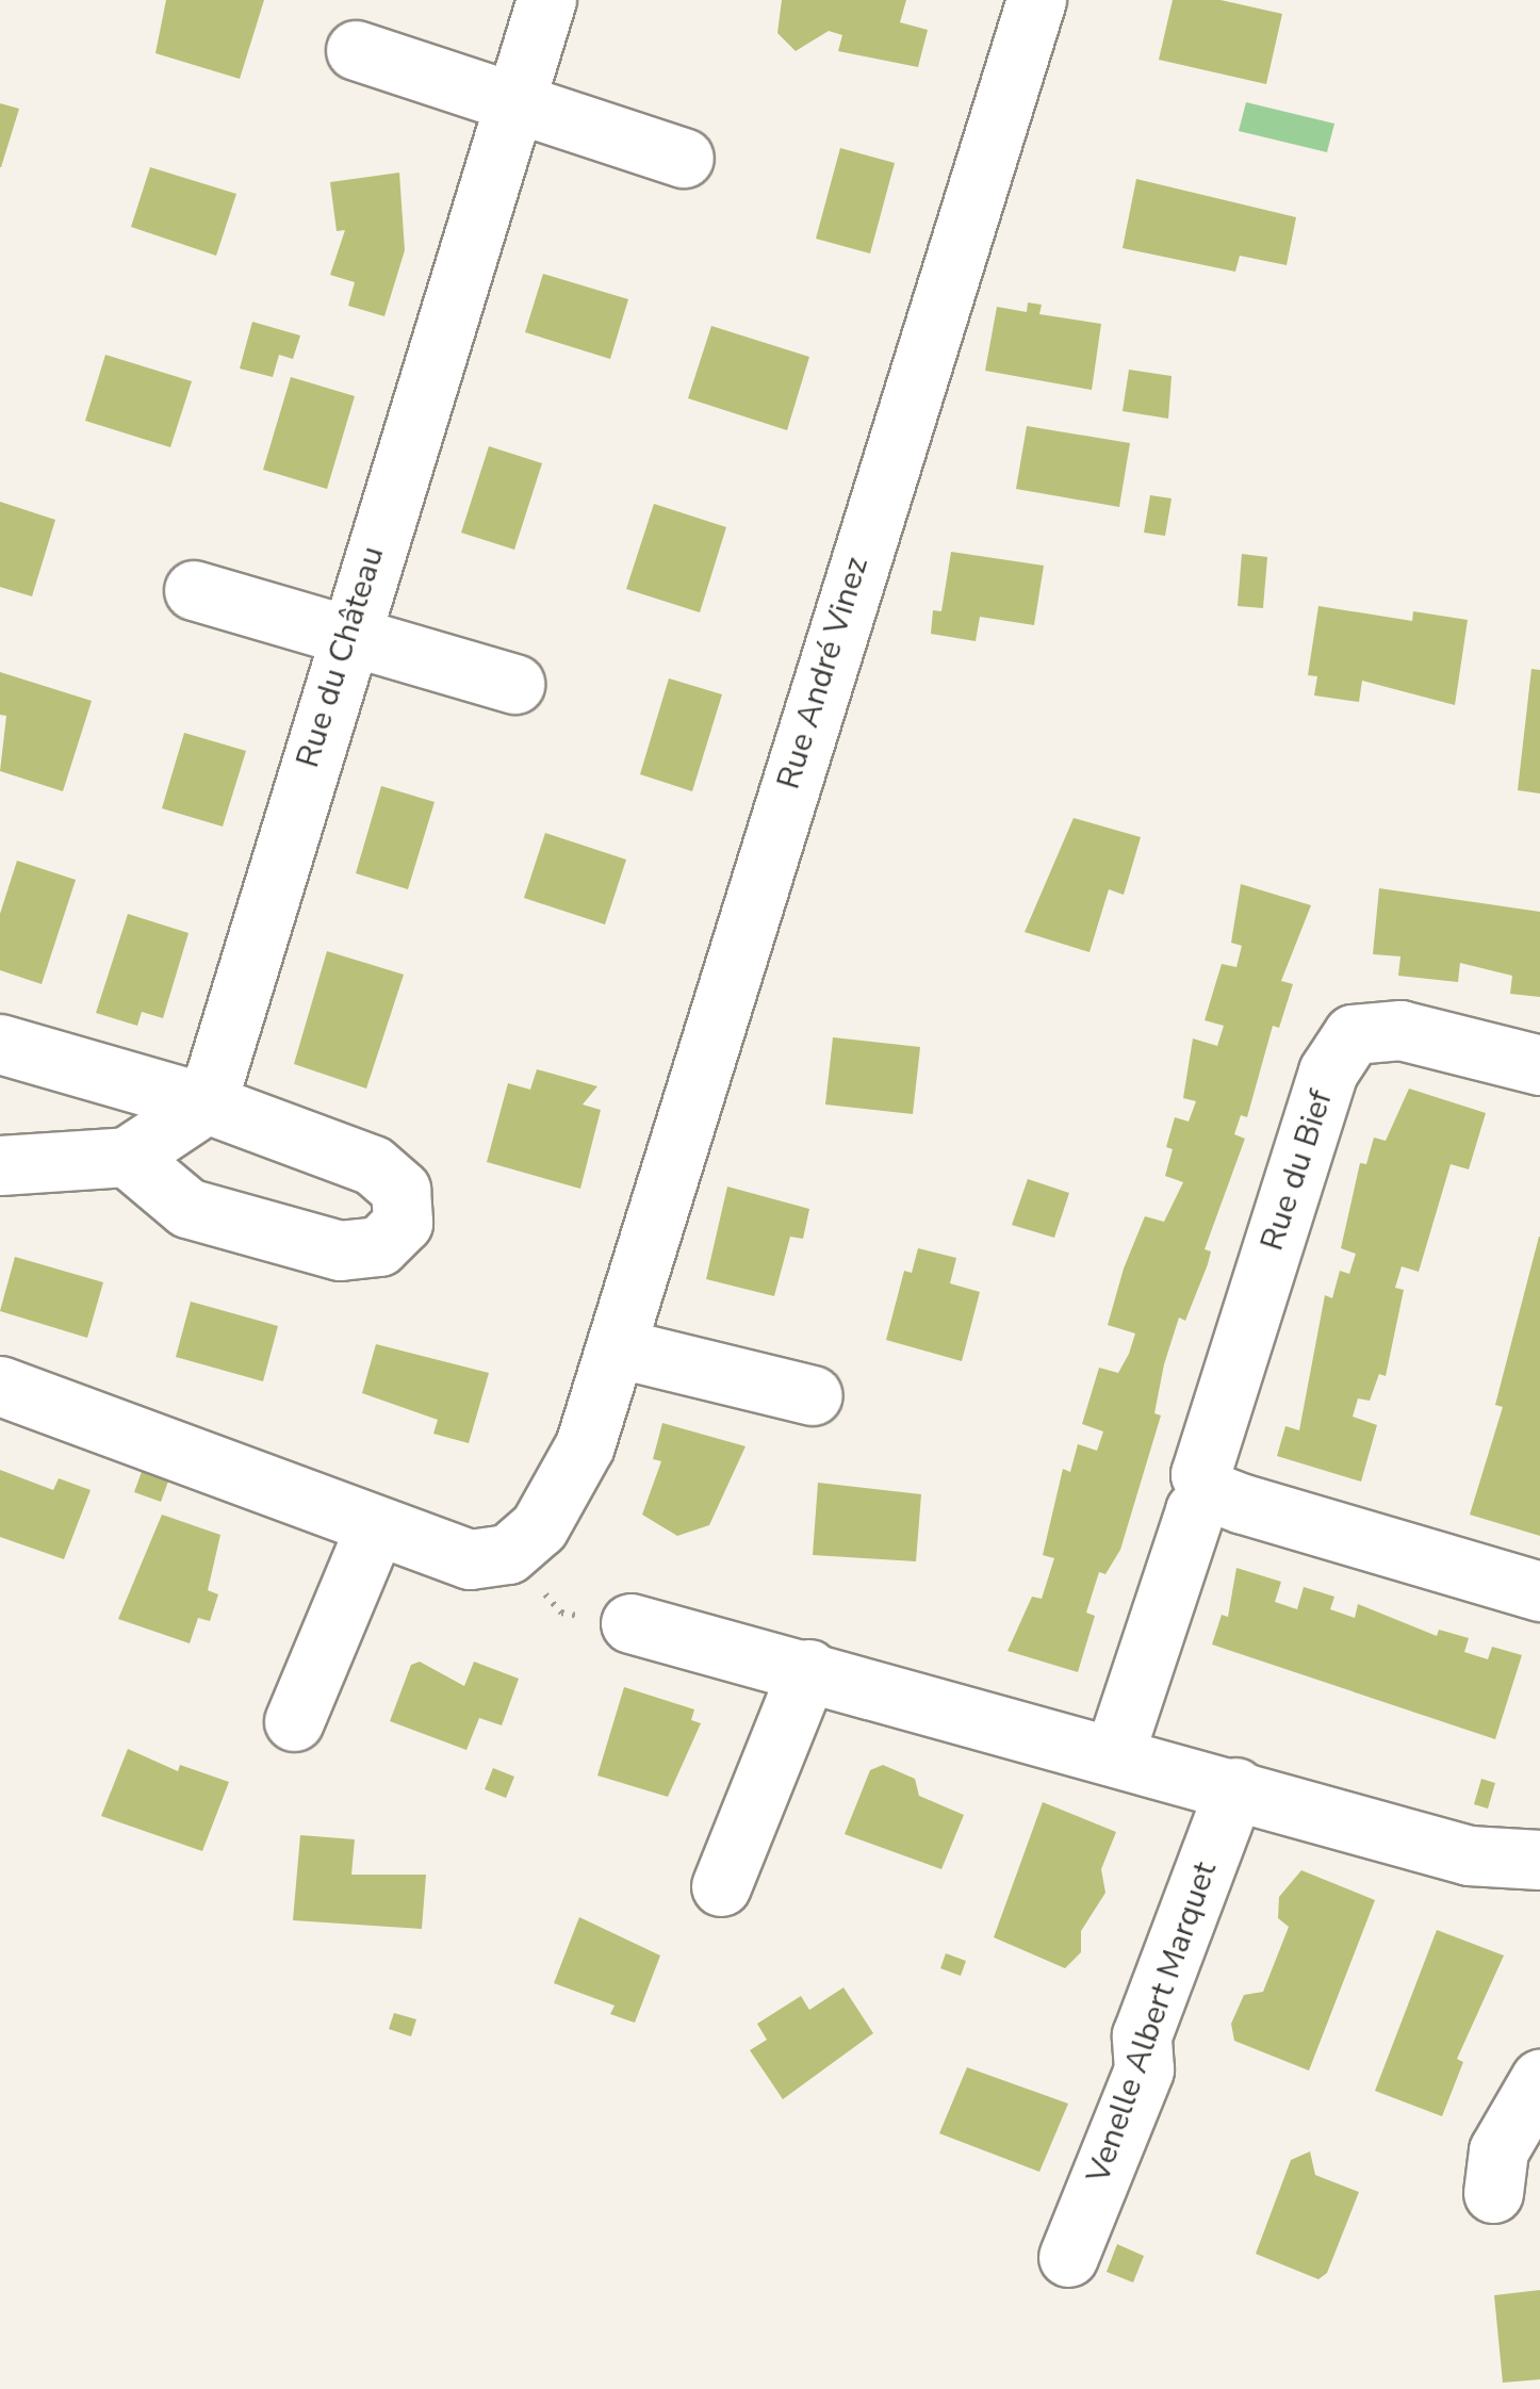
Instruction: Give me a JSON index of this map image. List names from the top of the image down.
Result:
{
  "streets": {
    "street": [
      "Rue du Château",
      "Rue André Vinez",
      "Rue du Bief",
      "Venelle Albert Marquet"
    ]
  }
}
